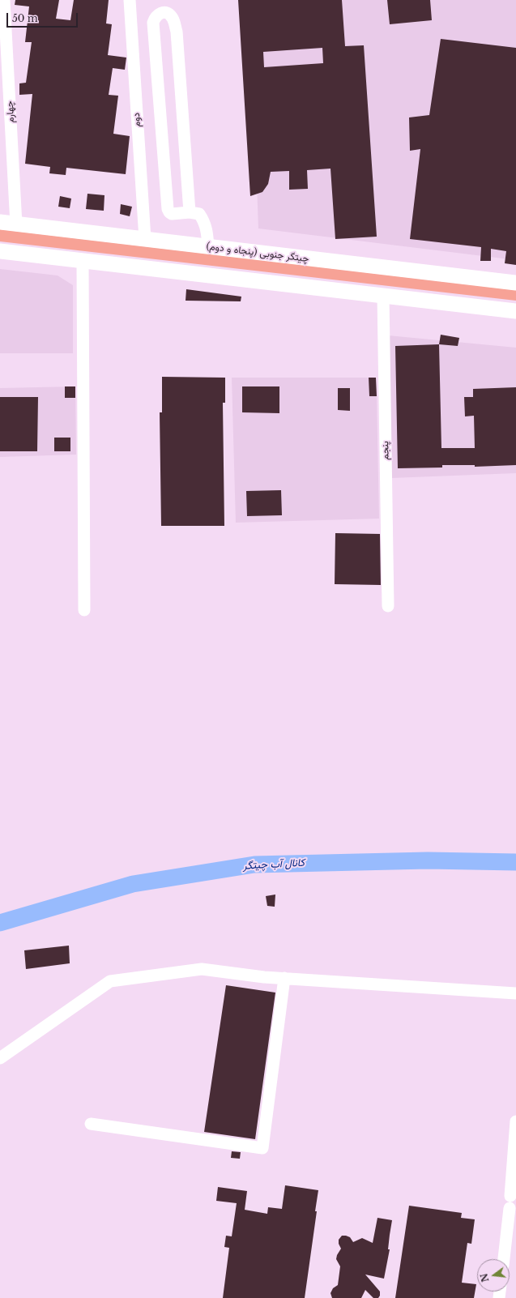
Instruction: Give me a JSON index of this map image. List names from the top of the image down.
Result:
{
  "streets": {
    "main road": ["چیتگر جنوبی (پنجاه و دوم)"],
    "lane": ["چهارم", "دوم", "پنجم"]
  },
  "crossings": [
    ["چهارم", "چیتگر جنوبی (پنجاه و دوم)"],
    ["دوم", "چیتگر جنوبی (پنجاه و دوم)"]
  ],
  "water": ["کانال آب چیتگر"],
  "scale_bar": "50 m",
  "north": "left"
}
